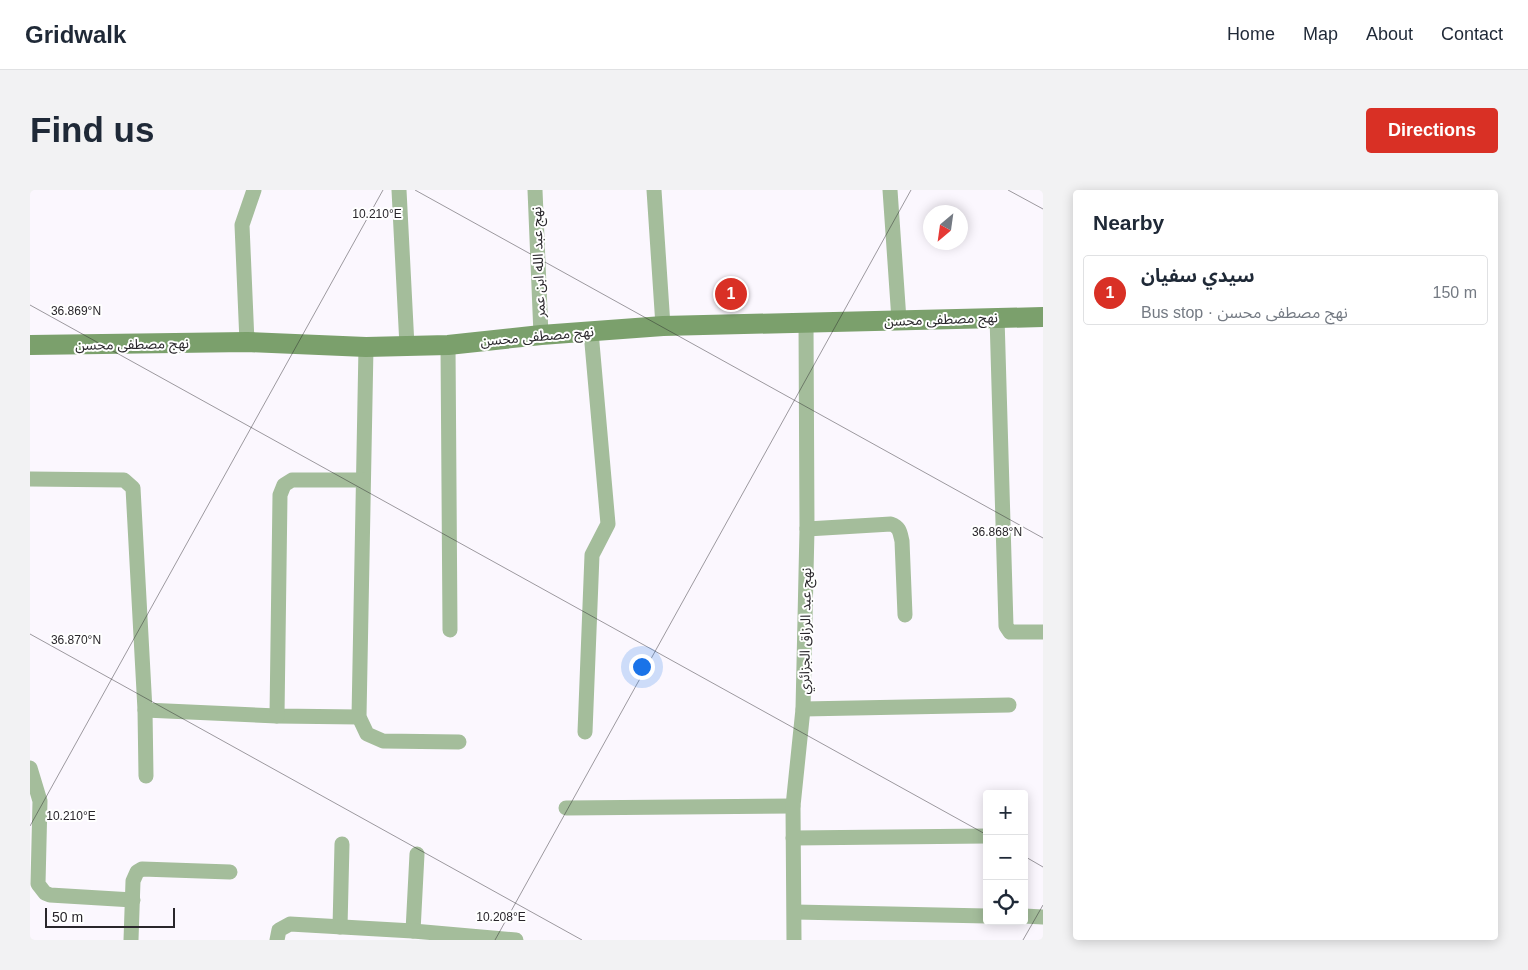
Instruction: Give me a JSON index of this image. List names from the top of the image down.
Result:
{
  "streets": {
    "main road": ["نهج مصطفى محسن"],
    "street": ["نهج عبد الله ابن عمر", "نهج عبد الرزاق الجزائري"]
  },
  "crossings": [
    ["نهج عبد الله ابن عمر", "نهج مصطفى محسن"],
    ["نهج مصطفى محسن", "نهج عبد الرزاق الجزائري"]
  ],
  "scale_bar": "50 m",
  "north": "bottom left",
  "page": {
    "header": "Gridwalk",
    "nav": [
      "Home",
      "Map",
      "About",
      "Contact"
    ],
    "buttons": "Directions",
    "title": "Find us",
    "heading": "Nearby",
    "list": [
      {
        "mark": "1",
        "name": "سيدي سفيان",
        "note": "Bus stop · نهج مصطفى محسن",
        "value": "150 m"
      }
    ],
    "pins": "1",
    "map_buttons": ["+", "−"],
    "scale": "50 m"
  },
  "coordinates": [
    "10.210°E",
    "36.869°N",
    "36.868°N",
    "36.870°N",
    "10.208°E"
  ]
}
